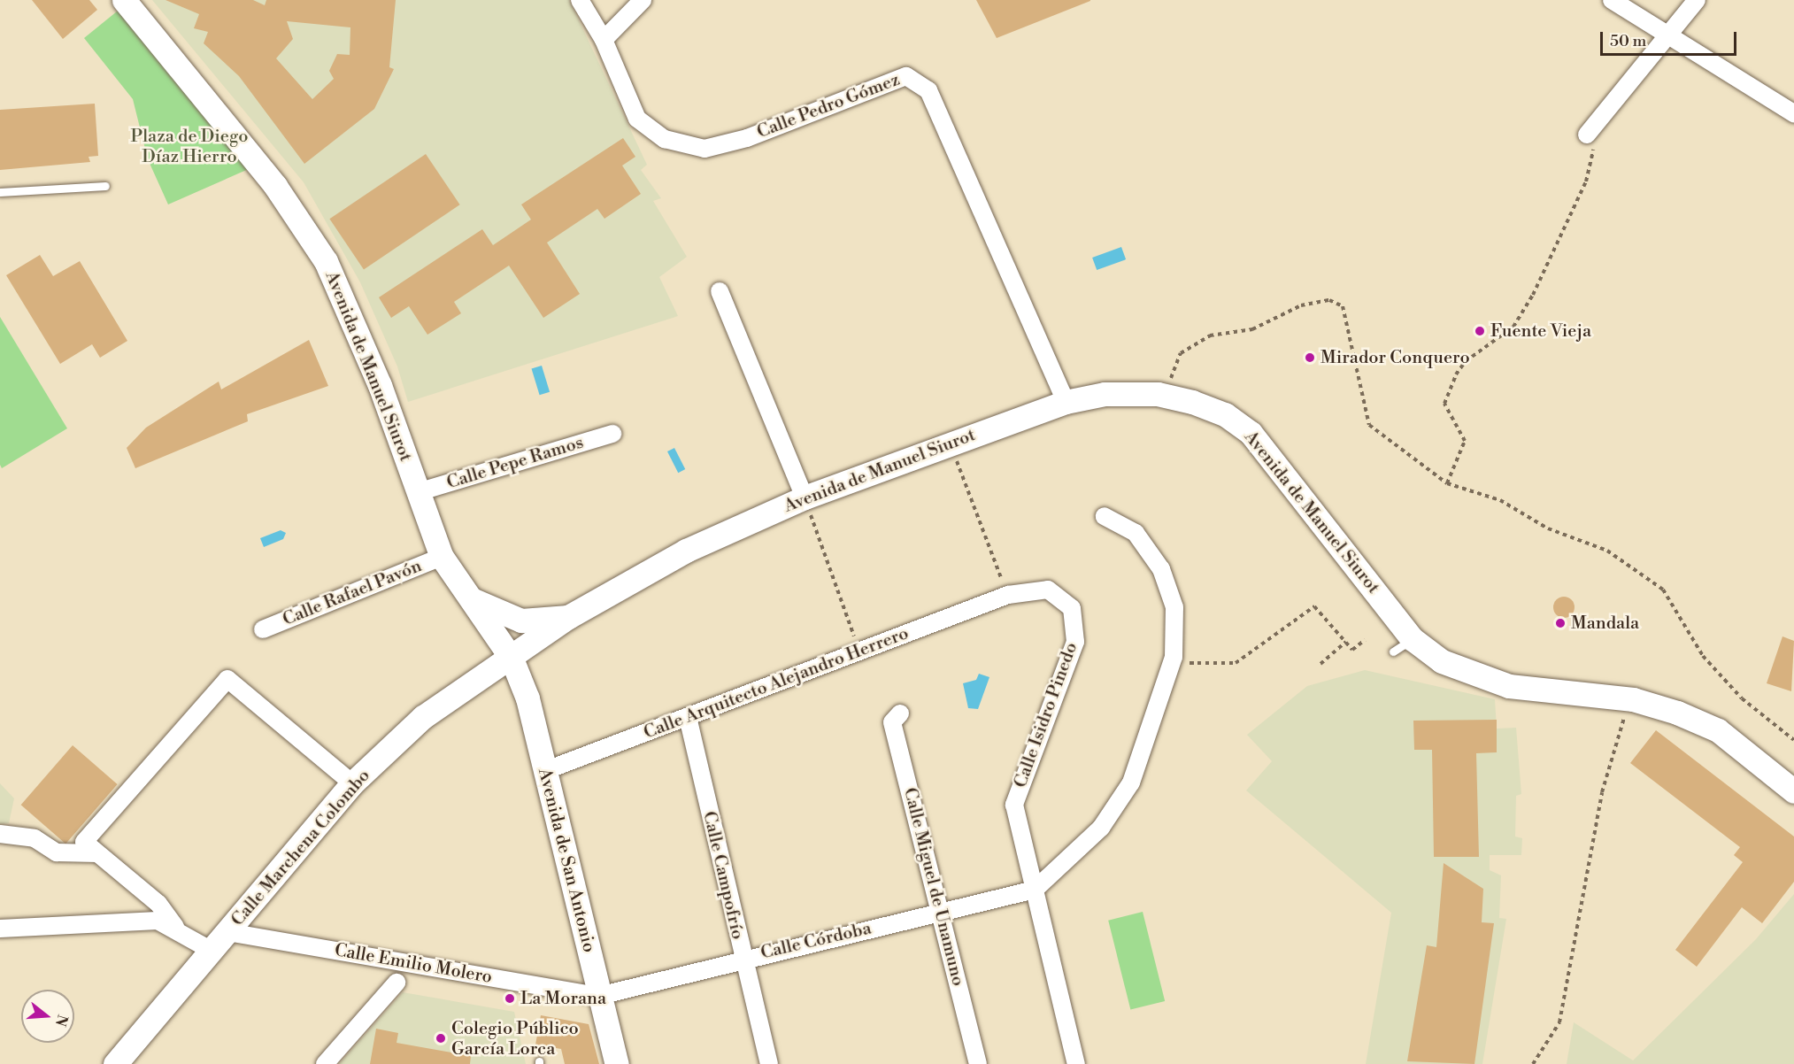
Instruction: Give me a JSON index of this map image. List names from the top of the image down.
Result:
{
  "streets": {
    "street": [
      "Calle Pedro Gómez",
      "Avenida de Manuel Siurot",
      "Calle Pepe Ramos",
      "Calle Rafael Pavón",
      "Calle Arquitecto Alejandro Herrero",
      "Calle Isidro Pinedo",
      "Calle Marchena Colombo",
      "Avenida de San Antonio",
      "Calle Campofrío",
      "Calle Miguel de Unamuno",
      "Calle Córdoba",
      "Calle Emilio Molero"
    ]
  },
  "crossings": [
    ["Calle Pedro Gómez", "Avenida de Manuel Siurot"],
    ["Avenida de Manuel Siurot", "Calle Pepe Ramos"],
    ["Avenida de Manuel Siurot", "Calle Rafael Pavón"],
    ["Avenida de Manuel Siurot", "Calle Marchena Colombo"],
    ["Avenida de Manuel Siurot", "Avenida de San Antonio"],
    ["Calle Arquitecto Alejandro Herrero", "Calle Isidro Pinedo"],
    ["Calle Arquitecto Alejandro Herrero", "Avenida de San Antonio"],
    ["Calle Arquitecto Alejandro Herrero", "Calle Campofrío"],
    ["Calle Isidro Pinedo", "Calle Córdoba"],
    ["Calle Marchena Colombo", "Avenida de San Antonio"],
    ["Calle Marchena Colombo", "Calle Emilio Molero"],
    ["Avenida de San Antonio", "Calle Córdoba"],
    ["Avenida de San Antonio", "Calle Emilio Molero"],
    ["Calle Campofrío", "Calle Córdoba"],
    ["Calle Miguel de Unamuno", "Calle Córdoba"],
    ["Calle Córdoba", "Calle Emilio Molero"]
  ],
  "parks": ["Plaza de Diego Díaz Hierro"],
  "places": [
    "Fuente Vieja",
    "Mirador Conquero",
    "Mandala",
    "La Morana",
    "Colegio Público García Lorca"
  ],
  "scale_bar": "50 m",
  "north": "right"
}
